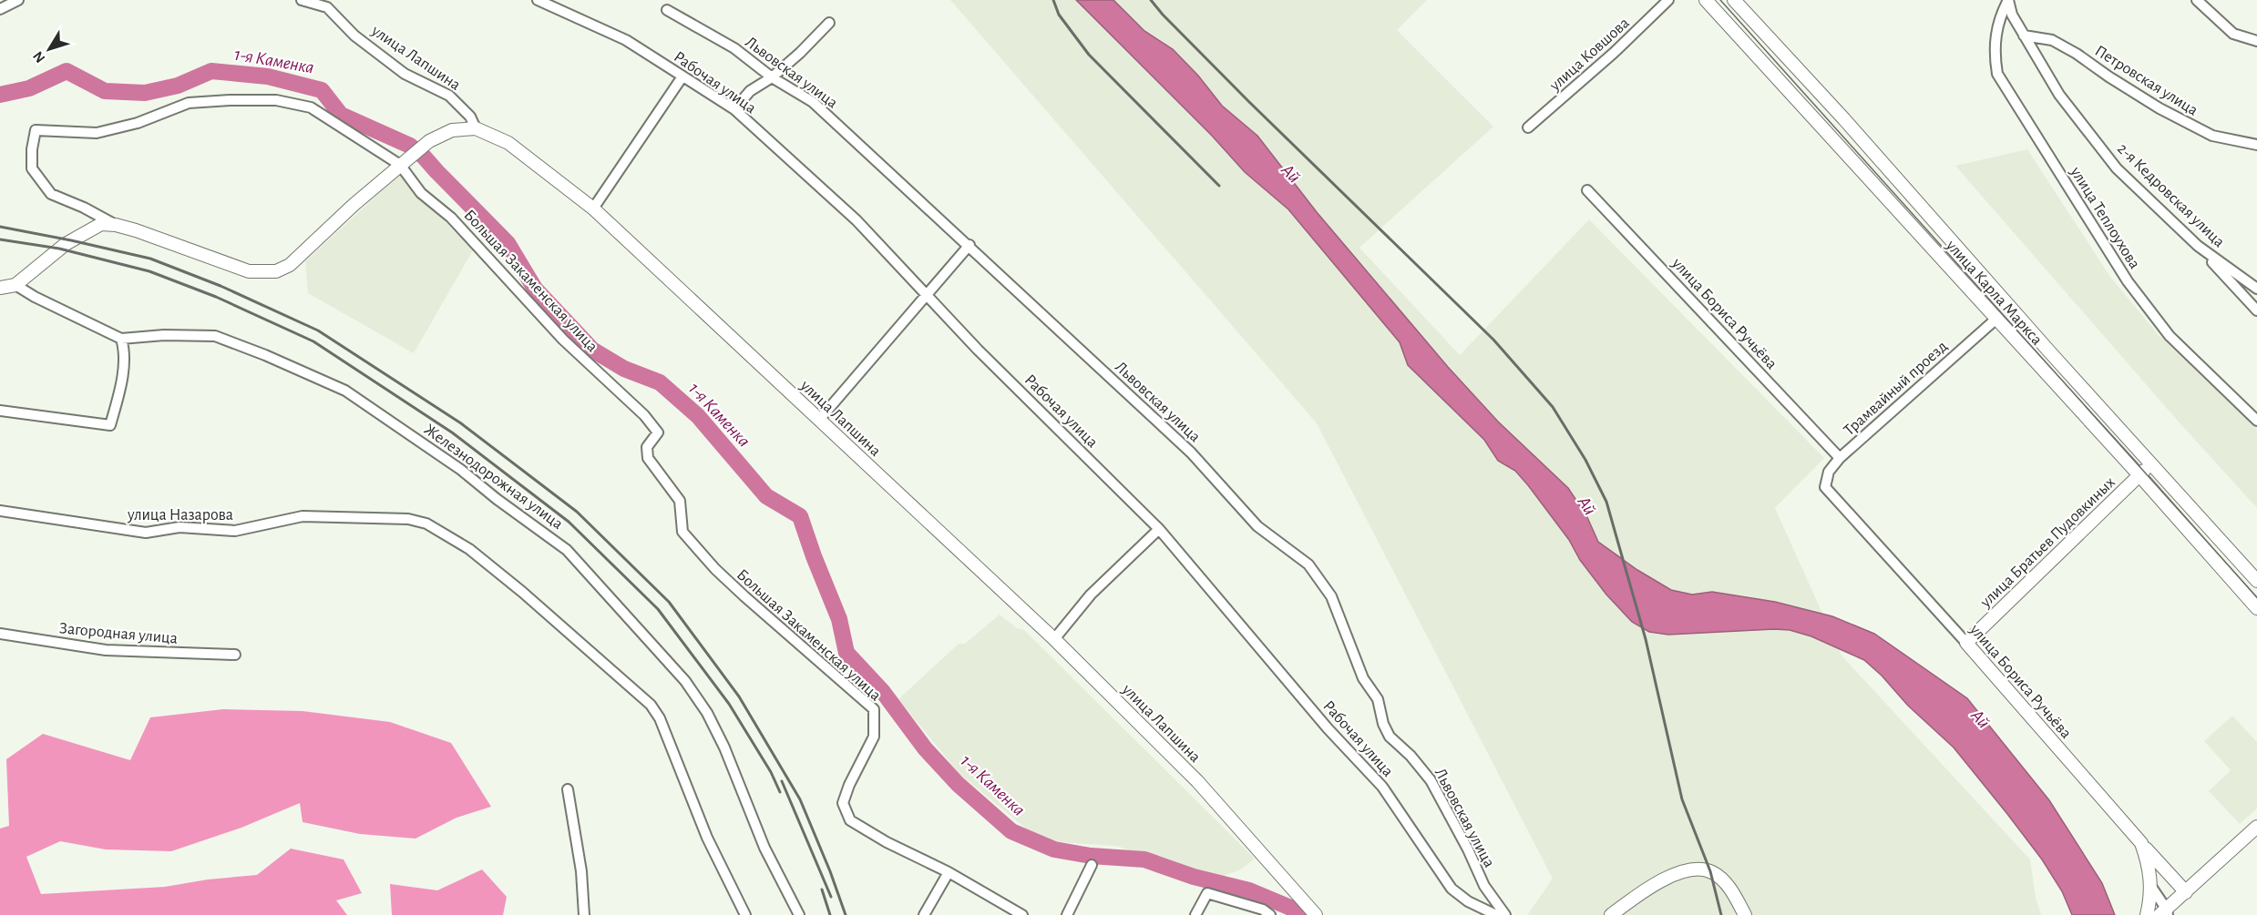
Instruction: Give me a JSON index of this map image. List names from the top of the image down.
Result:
{
  "streets": {
    "street": [
      "улица Ковшова",
      "улица Лапшина",
      "Львовская улица",
      "Петровская улица",
      "Рабочая улица",
      "2-я Кедровская улица",
      "улица Теплоухова",
      "Большая Закаменская улица",
      "улица Карла Маркса",
      "улица Бориса Ручьёва",
      "Трамвайный проезд",
      "Железнодорожная улица",
      "улица Назарова",
      "улица Братьев Пудовкиных",
      "Загородная улица"
    ]
  },
  "crossings": [
    ["Петровская улица", "2-я Кедровская улица"],
    ["2-я Кедровская улица", "улица Теплоухова"],
    ["улица Карла Маркса", "Трамвайный проезд"],
    ["улица Карла Маркса", "улица Братьев Пудовкиных"],
    ["улица Бориса Ручьёва", "Трамвайный проезд"],
    ["улица Бориса Ручьёва", "улица Братьев Пудовкиных"]
  ],
  "water": ["1-я Каменка", "Ай"],
  "north": "bottom left"
}
